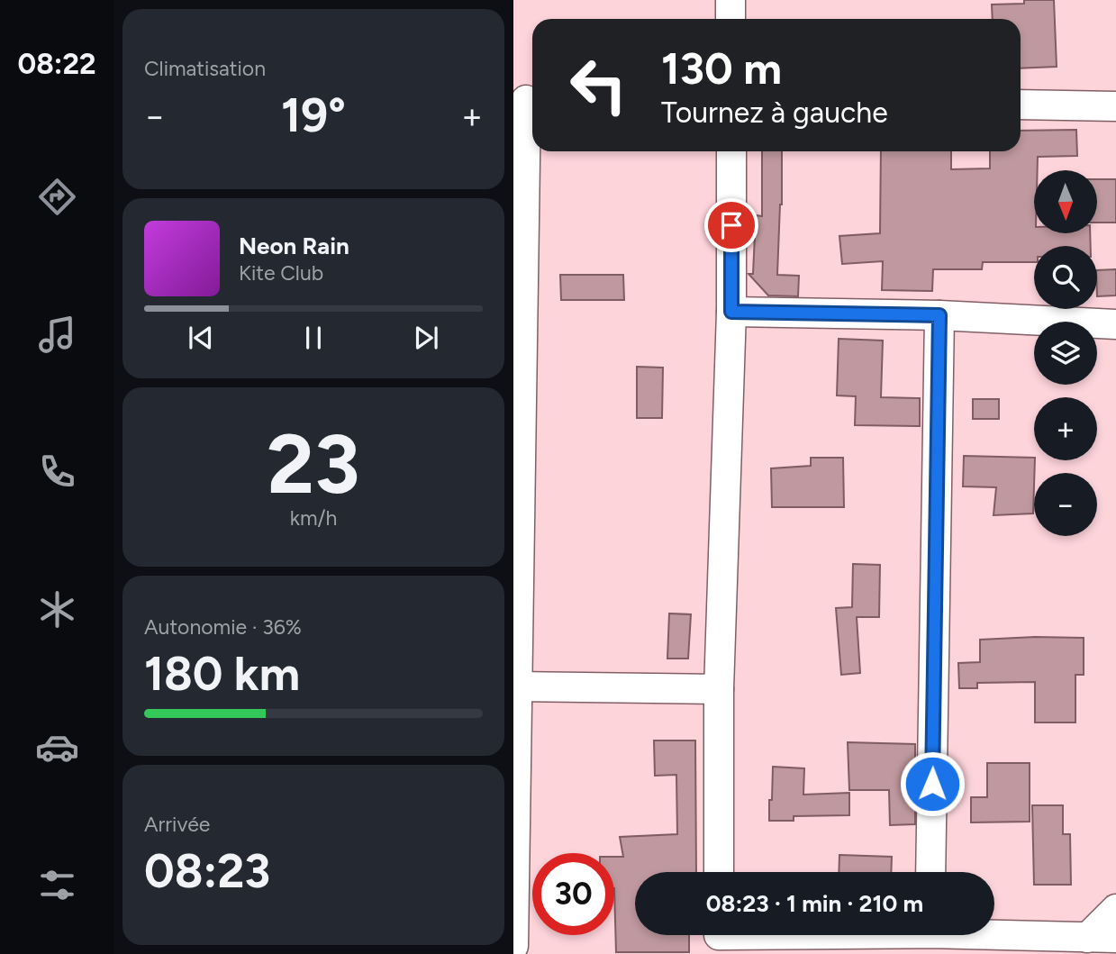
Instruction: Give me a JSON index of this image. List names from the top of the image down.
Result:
{
  "north": "bottom",
  "page": {
    "tabs": "08:22",
    "tile": [
      "Climatisation",
      ["23", "km/h"],
      ["Autonomie · 36%", "180 km"],
      ["Arrivée", "08:23"]
    ],
    "turn": ["130 m", "Tournez à gauche"],
    "heat": ["−", "19°", "+"],
    "map_buttons": ["+", "−"],
    "song": ["Neon Rain", "Kite Club"],
    "limit": "30",
    "trip": "08:23 · 1 min · 210 m"
  }
}
